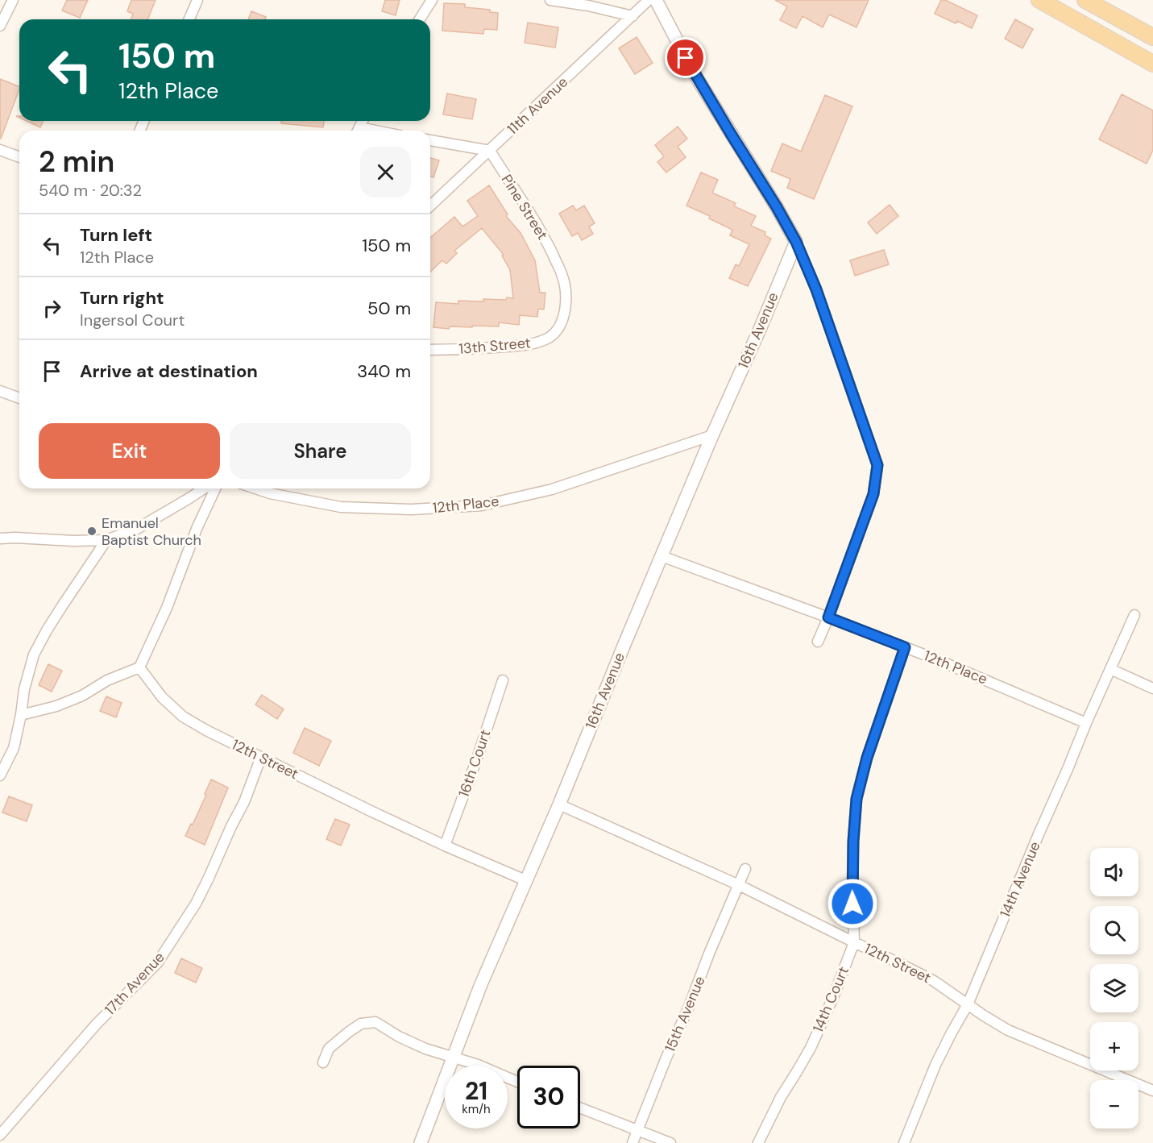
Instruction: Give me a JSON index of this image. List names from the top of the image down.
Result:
{
  "streets": {
    "street": [
      "11th Avenue",
      "Pine Street",
      "16th Avenue",
      "13th Street",
      "12th Place",
      "12th Street",
      "16th Court",
      "14th Avenue",
      "17th Avenue",
      "14th Court",
      "15th Avenue"
    ]
  },
  "crossings": [
    ["11th Avenue", "Pine Street"],
    ["Pine Street", "13th Street"],
    ["16th Avenue", "12th Place"],
    ["16th Avenue", "12th Street"],
    ["12th Place", "14th Avenue"],
    ["12th Place", "14th Court"],
    ["12th Street", "16th Court"],
    ["12th Street", "14th Avenue"],
    ["12th Street", "17th Avenue"],
    ["12th Street", "14th Court"],
    ["12th Street", "15th Avenue"]
  ],
  "places": ["Emanuel Baptist Church"],
  "page": {
    "turn": ["150 m", "12th Place"],
    "heading": ["2 min", "540 m · 20:32"],
    "list": [
      {
        "name": "Turn left",
        "note": "12th Place",
        "value": "150 m"
      },
      {
        "name": "Turn right",
        "note": "Ingersol Court",
        "value": "50 m"
      },
      {
        "name": "Arrive at destination",
        "value": "340 m"
      }
    ],
    "buttons": ["Exit", "Share"],
    "map_buttons": ["+", "−"],
    "speed": "21 km/h",
    "limit": "30"
  }
}
